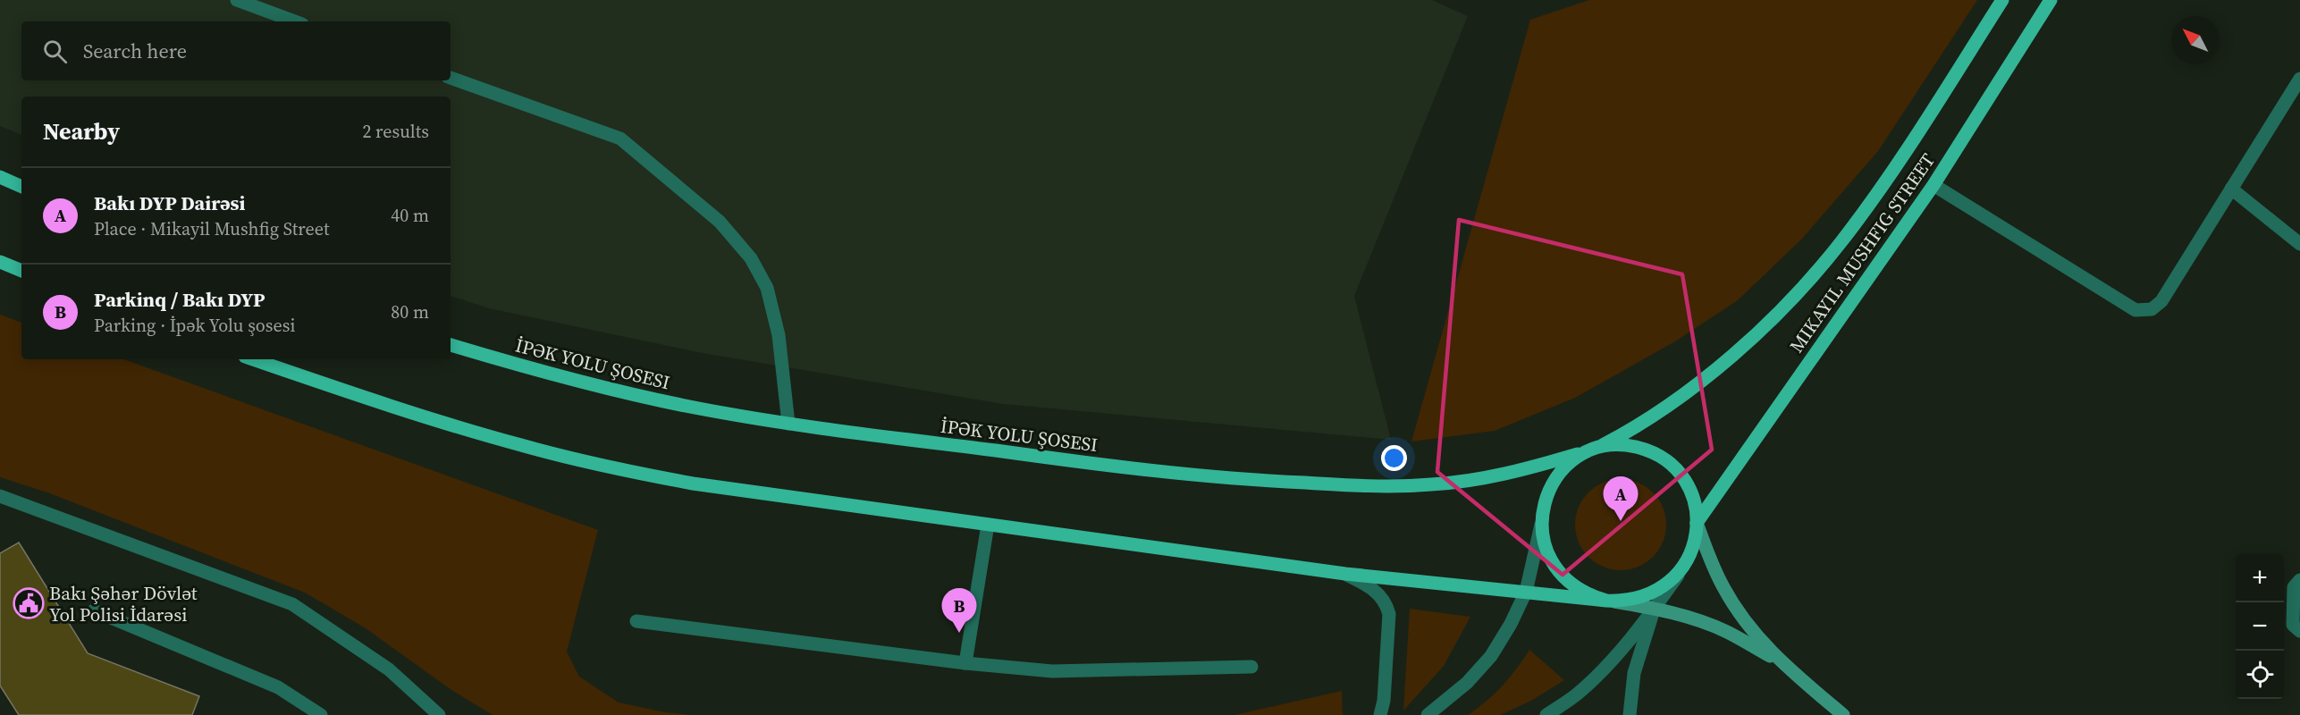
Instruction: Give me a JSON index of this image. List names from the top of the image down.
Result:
{
  "streets": {
    "main road": ["MIKAYIL MUSHFIG STREET", "İPƏK YOLU ŞOSESI"]
  },
  "crossings": [
    ["MIKAYIL MUSHFIG STREET", "İPƏK YOLU ŞOSESI"]
  ],
  "places": {
    "public building": ["Bakı Şəhər Dövlət Yol Polisi İdarəsi"]
  },
  "north": "top left",
  "page": {
    "search": "Search here",
    "heading": ["Nearby", "2 results"],
    "list": [
      {
        "mark": "A",
        "name": "Bakı DYP Dairəsi",
        "note": "Place · Mikayil Mushfig Street",
        "value": "40 m"
      },
      {
        "mark": "B",
        "name": "Parkinq / Bakı DYP",
        "note": "Parking · İpək Yolu şosesi",
        "value": "80 m"
      }
    ],
    "pins": ["A", "B"],
    "map_buttons": ["+", "−"]
  }
}
